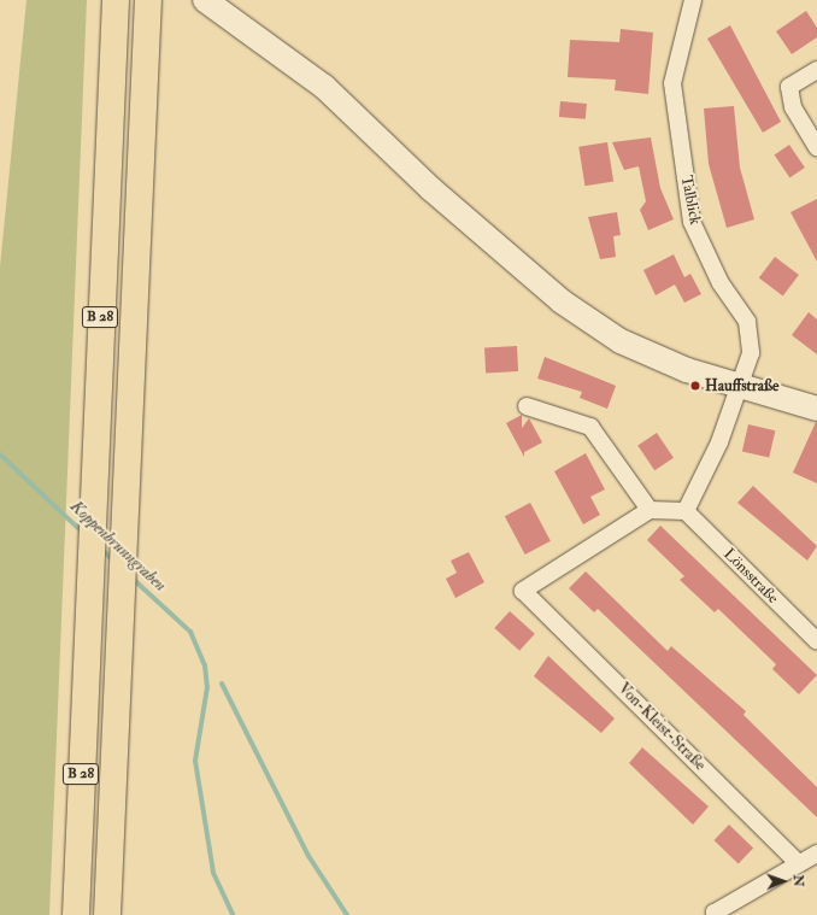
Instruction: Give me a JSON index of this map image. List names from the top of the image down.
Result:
{
  "streets": {
    "highway": ["B 28"],
    "street": ["Talblick", "Lönsstraße", "Von-Kleist-Straße"]
  },
  "water": ["Koppenbrunngraben"],
  "places": ["Hauffstraße"],
  "north": "right"
}
